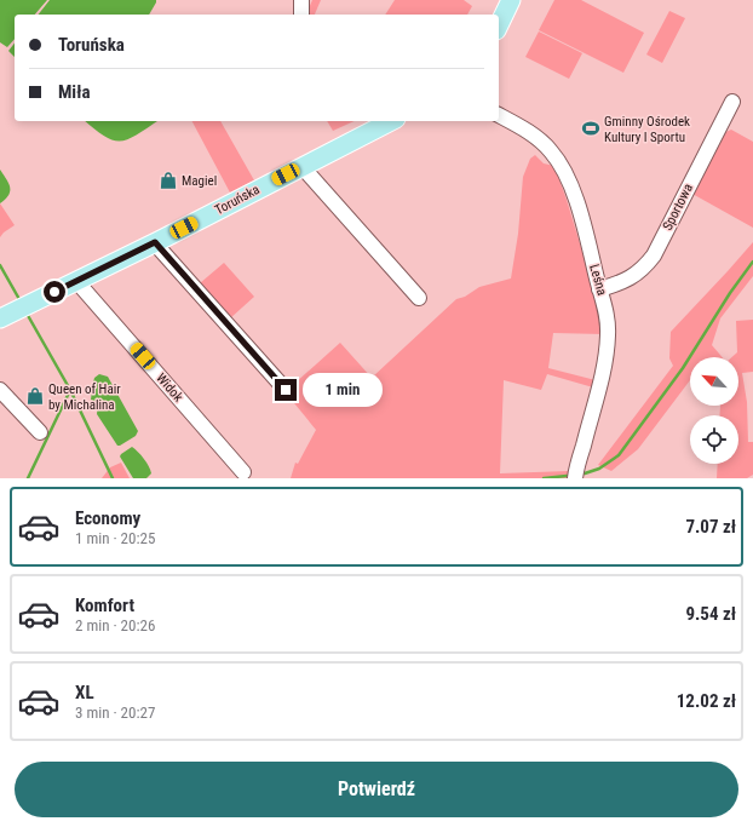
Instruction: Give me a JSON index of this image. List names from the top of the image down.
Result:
{
  "streets": {
    "main road": ["Toruńska"],
    "street": ["Sportowa", "Leśna", "Widok"]
  },
  "crossings": [
    ["Toruńska", "Widok"],
    ["Sportowa", "Leśna"]
  ],
  "places": {
    "sports": ["Gminny Ośrodek Kultury I Sportu"],
    "shop": ["Magiel", "Queen of Hair by Michalina"]
  },
  "north": "top left",
  "page": {
    "banner": ["Toruńska", "Miła"],
    "bubble": "1 min",
    "list": [
      {
        "name": "Economy",
        "note": "1 min · 20:25",
        "value": "7.07 zł"
      },
      {
        "name": "Komfort",
        "note": "2 min · 20:26",
        "value": "9.54 zł"
      },
      {
        "name": "XL",
        "note": "3 min · 20:27",
        "value": "12.02 zł"
      }
    ],
    "buttons": "Potwierdź"
  }
}
